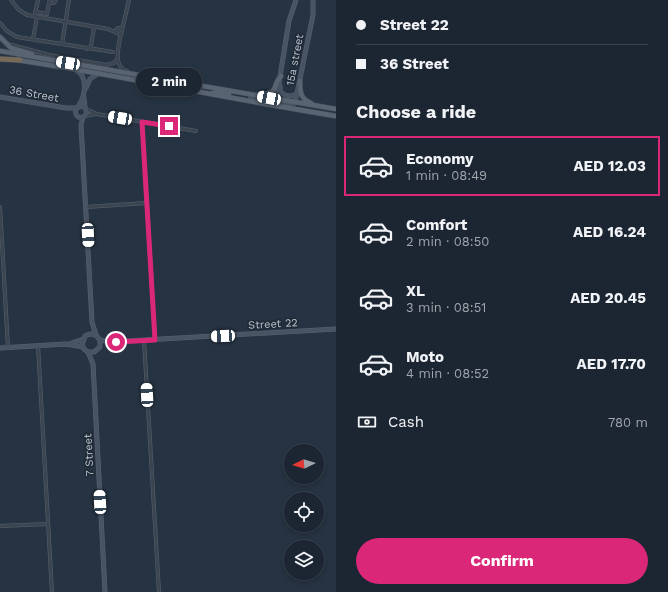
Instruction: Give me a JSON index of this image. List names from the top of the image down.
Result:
{
  "streets": {
    "street": [
      "15a street",
      "36 Street",
      "Street 22",
      "7 Street"
    ]
  },
  "crossings": [
    ["Street 22", "7 Street"]
  ],
  "north": "left",
  "page": {
    "banner": ["Street 22", "36 Street"],
    "bubble": "2 min",
    "heading": "Choose a ride",
    "list": [
      {
        "name": "Economy",
        "note": "1 min · 08:49",
        "value": "AED 12.03"
      },
      {
        "name": "Comfort",
        "note": "2 min · 08:50",
        "value": "AED 16.24"
      },
      {
        "name": "XL",
        "note": "3 min · 08:51",
        "value": "AED 20.45"
      },
      {
        "name": "Moto",
        "note": "4 min · 08:52",
        "value": "AED 17.70"
      }
    ],
    "pay": ["Cash", "780 m"],
    "buttons": "Confirm"
  }
}
